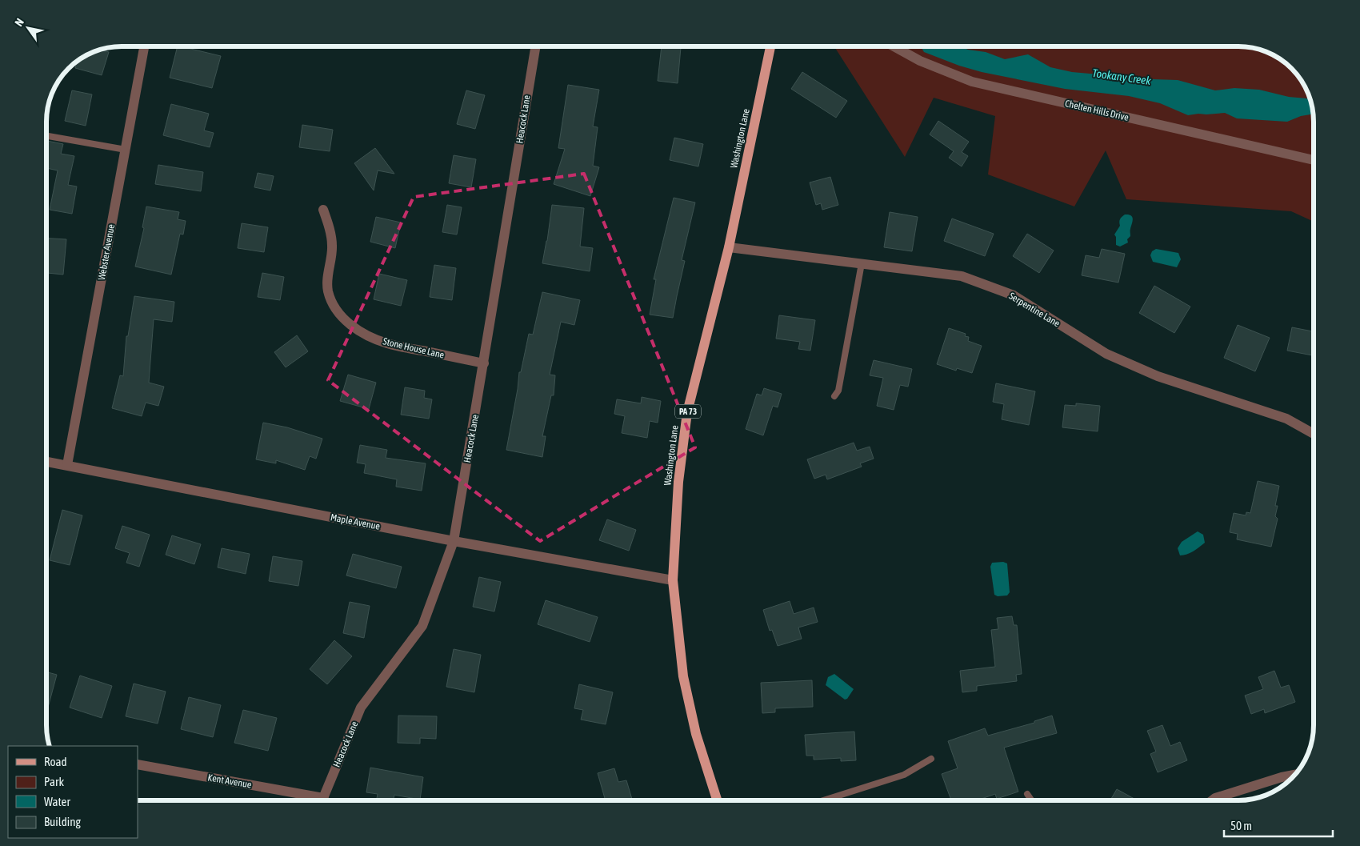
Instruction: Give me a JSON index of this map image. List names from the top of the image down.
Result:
{
  "streets": {
    "main road": ["Washington Lane", "PA 73"],
    "street": [
      "Chelten Hills Drive",
      "Heacock Lane",
      "Webster Avenue",
      "Serpentine Lane",
      "Stone House Lane",
      "Maple Avenue",
      "Kent Avenue"
    ]
  },
  "crossings": [
    ["Heacock Lane", "Stone House Lane"],
    ["Heacock Lane", "Maple Avenue"],
    ["Heacock Lane", "Kent Avenue"],
    ["Washington Lane", "Serpentine Lane"],
    ["Washington Lane", "Maple Avenue"],
    ["Webster Avenue", "Maple Avenue"]
  ],
  "water": ["Tookany Creek"],
  "legend": [
    "Road",
    "Park",
    "Water",
    "Building"
  ],
  "scale_bar": "50 m",
  "north": "top left"
}
